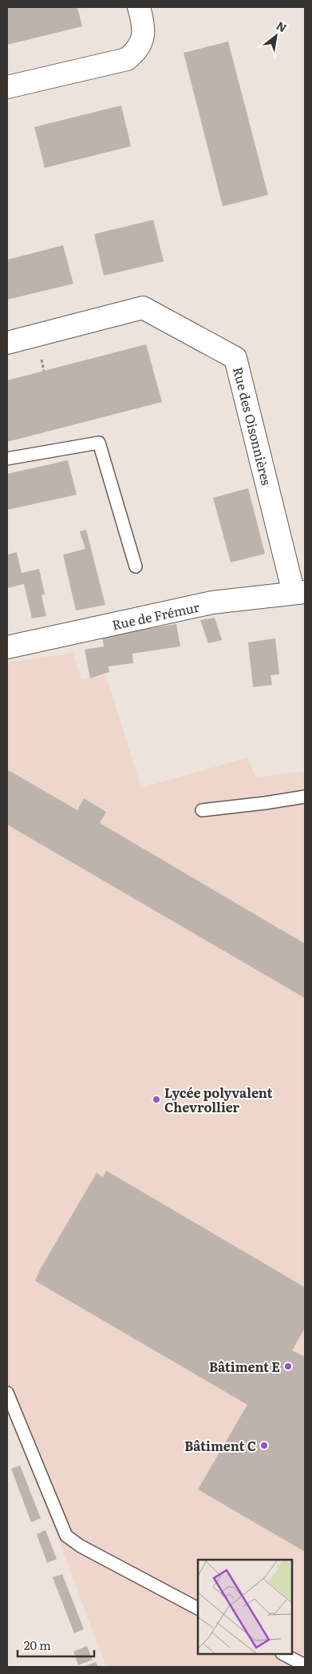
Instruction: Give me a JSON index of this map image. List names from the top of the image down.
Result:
{
  "streets": {
    "street": ["Rue des Oisonnières", "Rue de Frémur"]
  },
  "crossings": [
    ["Rue des Oisonnières", "Rue de Frémur"]
  ],
  "places": ["Lycée polyvalent Chevrollier", "Bâtiment E", "Bâtiment C"],
  "scale_bar": "20 m",
  "north": "top right"
}
